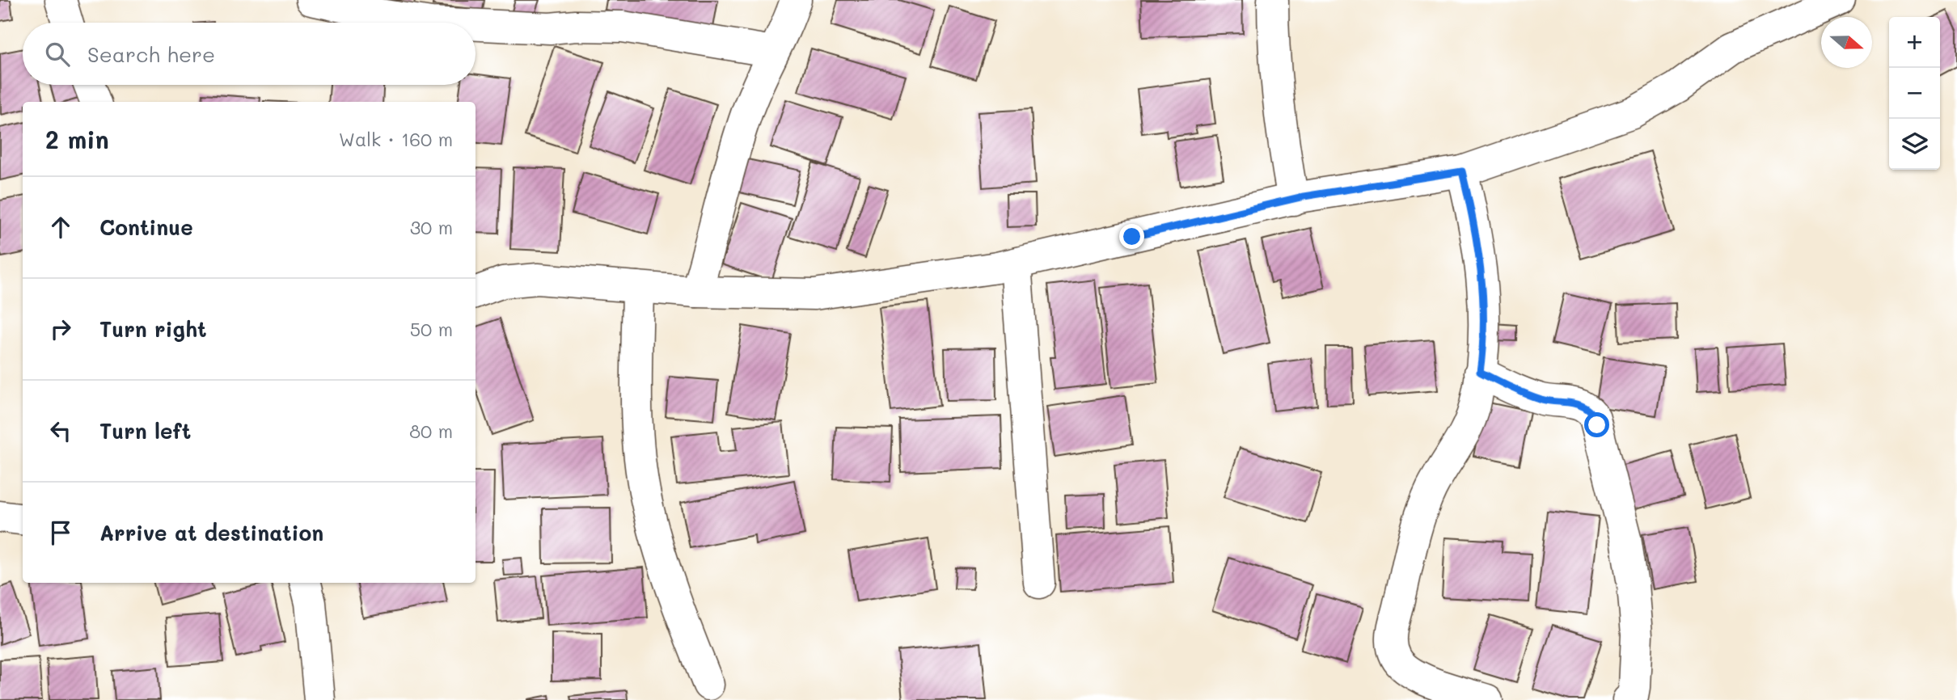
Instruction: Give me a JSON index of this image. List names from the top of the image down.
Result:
{
  "north": "right",
  "page": {
    "map_buttons": ["+", "−"],
    "search": "Search here",
    "heading": ["2 min", "Walk · 160 m"],
    "list": [
      ["Continue", "30 m"],
      ["Turn right", "50 m"],
      ["Turn left", "80 m"],
      "Arrive at destination"
    ]
  }
}
